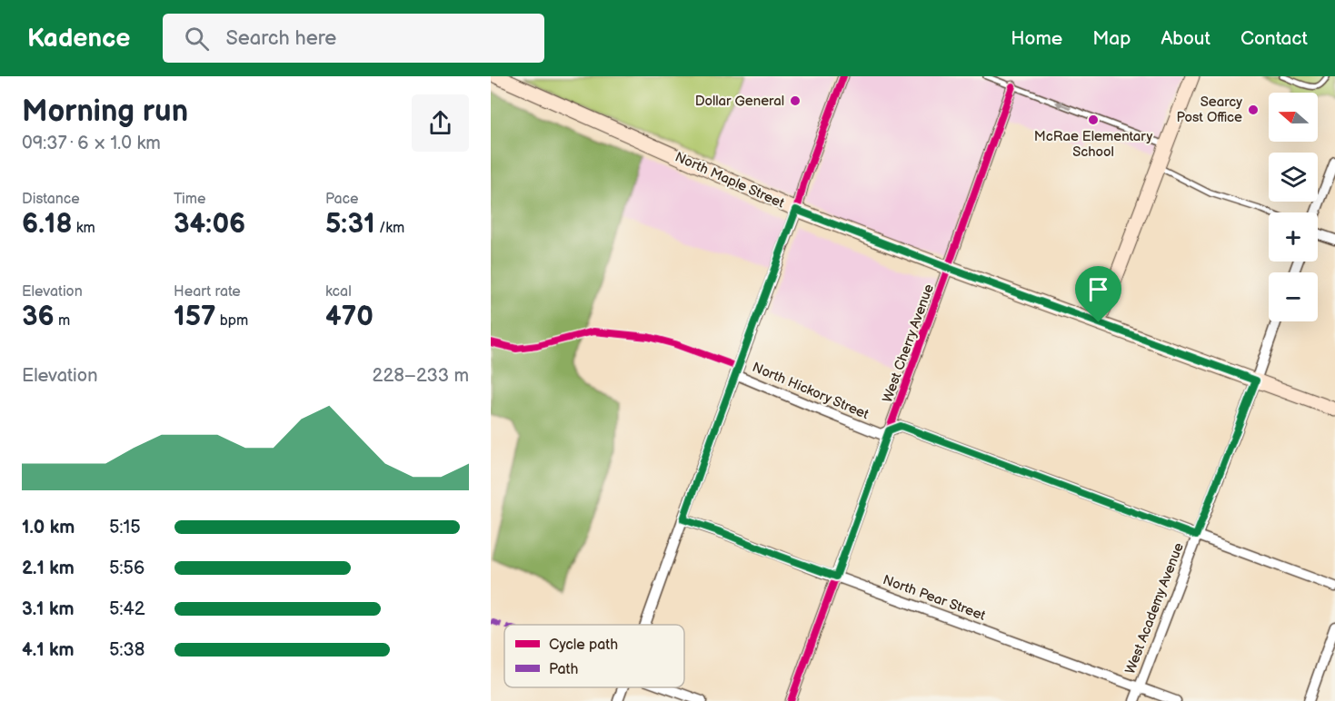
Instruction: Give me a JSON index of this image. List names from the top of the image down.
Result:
{
  "streets": {
    "main road": ["North Maple Street"],
    "street": [
      "West Cherry Avenue",
      "North Hickory Street",
      "North Pear Street",
      "West Academy Avenue"
    ]
  },
  "crossings": [
    ["North Maple Street", "West Cherry Avenue"],
    ["North Maple Street", "West Academy Avenue"],
    ["West Cherry Avenue", "North Hickory Street"],
    ["West Cherry Avenue", "North Pear Street"],
    ["North Hickory Street", "West Academy Avenue"],
    ["North Pear Street", "West Academy Avenue"]
  ],
  "places": ["Dollar General", "Searcy Post Office", "McRae Elementary School"],
  "legend": ["Cycle path", "Path"],
  "north": "left",
  "page": {
    "header": "Kadence",
    "search": "Search here",
    "nav": [
      "Home",
      "Map",
      "About",
      "Contact"
    ],
    "heading": ["Morning run", "09:37 · 6 × 1.0 km"],
    "map_buttons": ["+", "−"],
    "stats": [
      ["Distance", "6.18 km"],
      ["Time", "34:06"],
      ["Pace", "5:31 /km"],
      ["Elevation", "36 m"],
      ["Heart rate", "157 bpm"],
      ["kcal", "470"]
    ],
    "chart": ["Elevation", "228–233 m"],
    "list": [
      {
        "name": "1.0 km",
        "note": "5:15"
      },
      {
        "name": "2.1 km",
        "note": "5:56"
      },
      {
        "name": "3.1 km",
        "note": "5:42"
      },
      {
        "name": "4.1 km",
        "note": "5:38"
      }
    ]
  }
}
